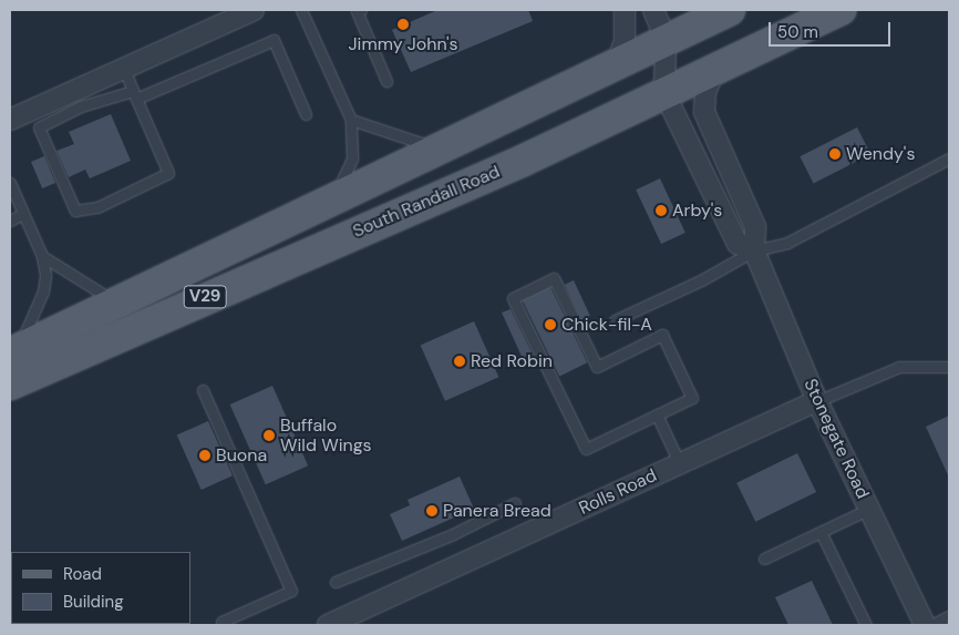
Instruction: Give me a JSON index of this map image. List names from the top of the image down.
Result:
{
  "streets": {
    "main road": ["South Randall Road", "V29"],
    "street": ["Stonegate Road", "Rolls Road"]
  },
  "crossings": [
    ["South Randall Road", "Stonegate Road"],
    ["Stonegate Road", "Rolls Road"]
  ],
  "places": [
    "Jimmy John's",
    "Wendy's",
    "Arby's",
    "Chick-fil-A",
    "Red Robin",
    "Buffalo Wild Wings",
    "Buona",
    "Panera Bread"
  ],
  "legend": ["Road", "Building"],
  "scale_bar": "50 m"
}
